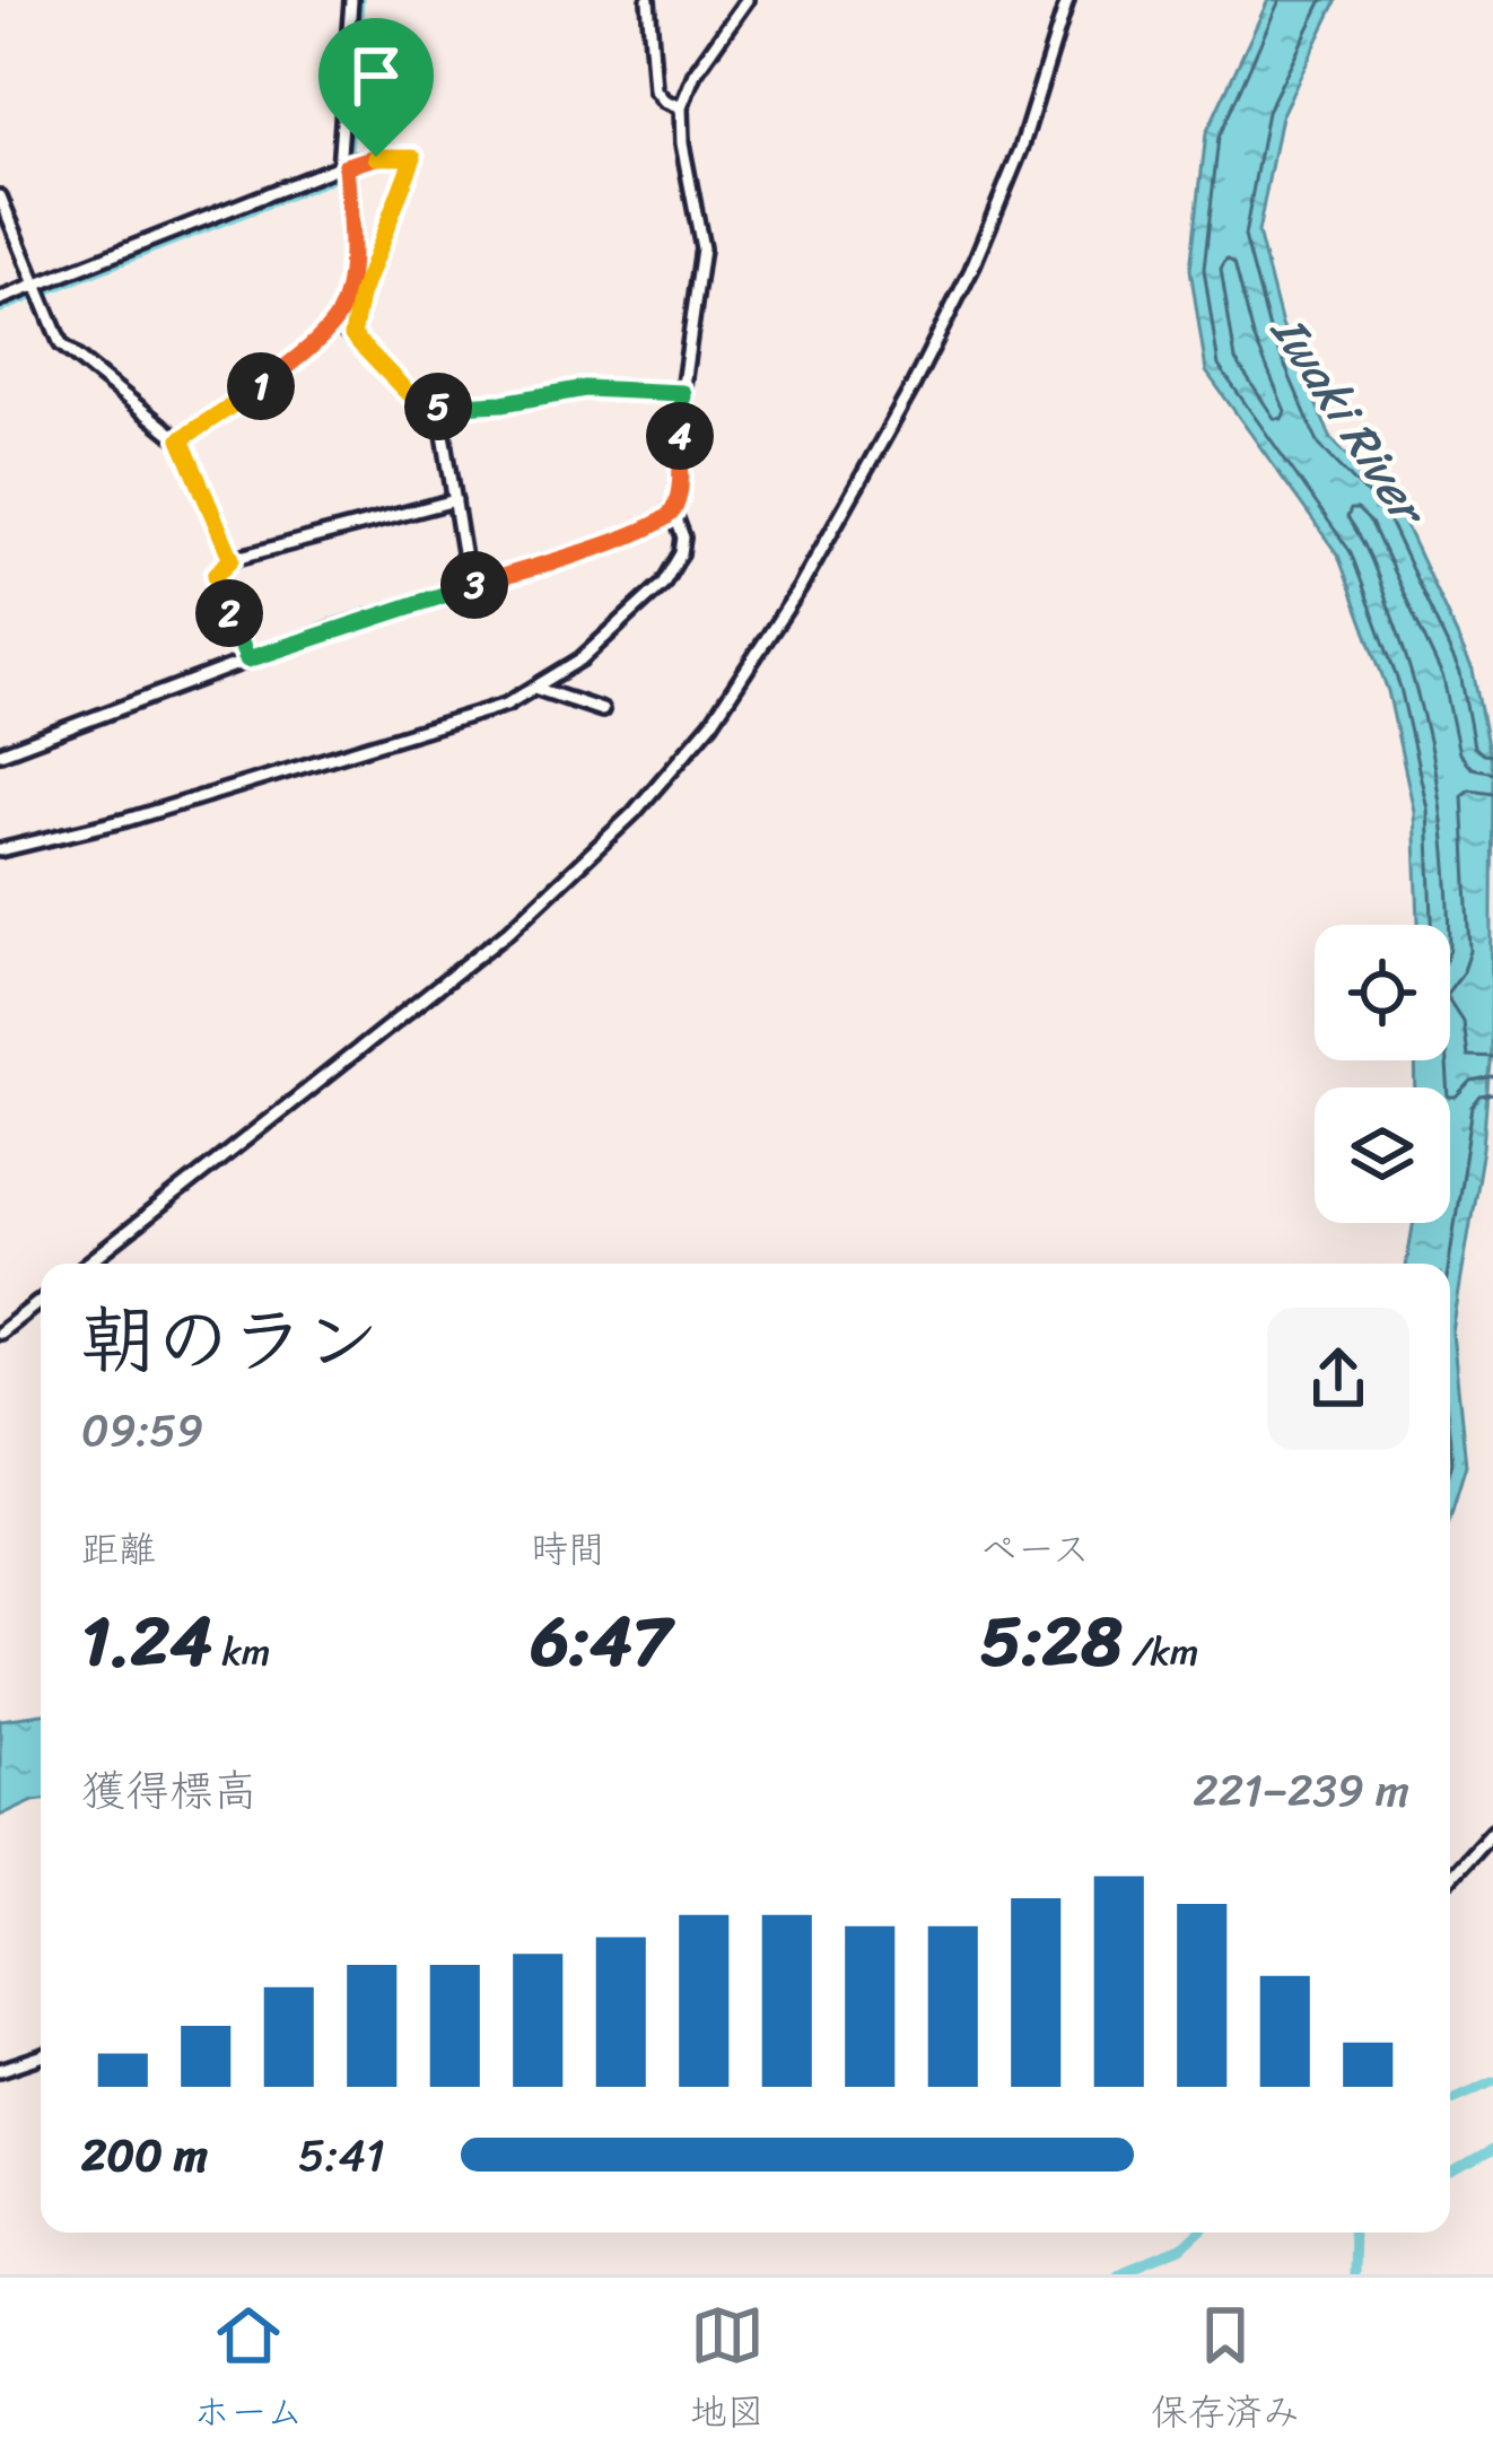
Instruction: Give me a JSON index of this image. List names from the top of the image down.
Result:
{
  "water": ["Iwaki River"],
  "page": {
    "pins": [
      "1",
      "5",
      "4",
      "3",
      "2"
    ],
    "heading": ["朝のラン", "09:59"],
    "stats": [
      ["距離", "1.24 km"],
      ["時間", "6:47"],
      ["ペース", "5:28 /km"]
    ],
    "chart": ["獲得標高", "221–239 m"],
    "list": [
      {
        "name": "200 m",
        "note": "5:41"
      }
    ],
    "tabs": ["ホーム", "地図", "保存済み"]
  }
}
